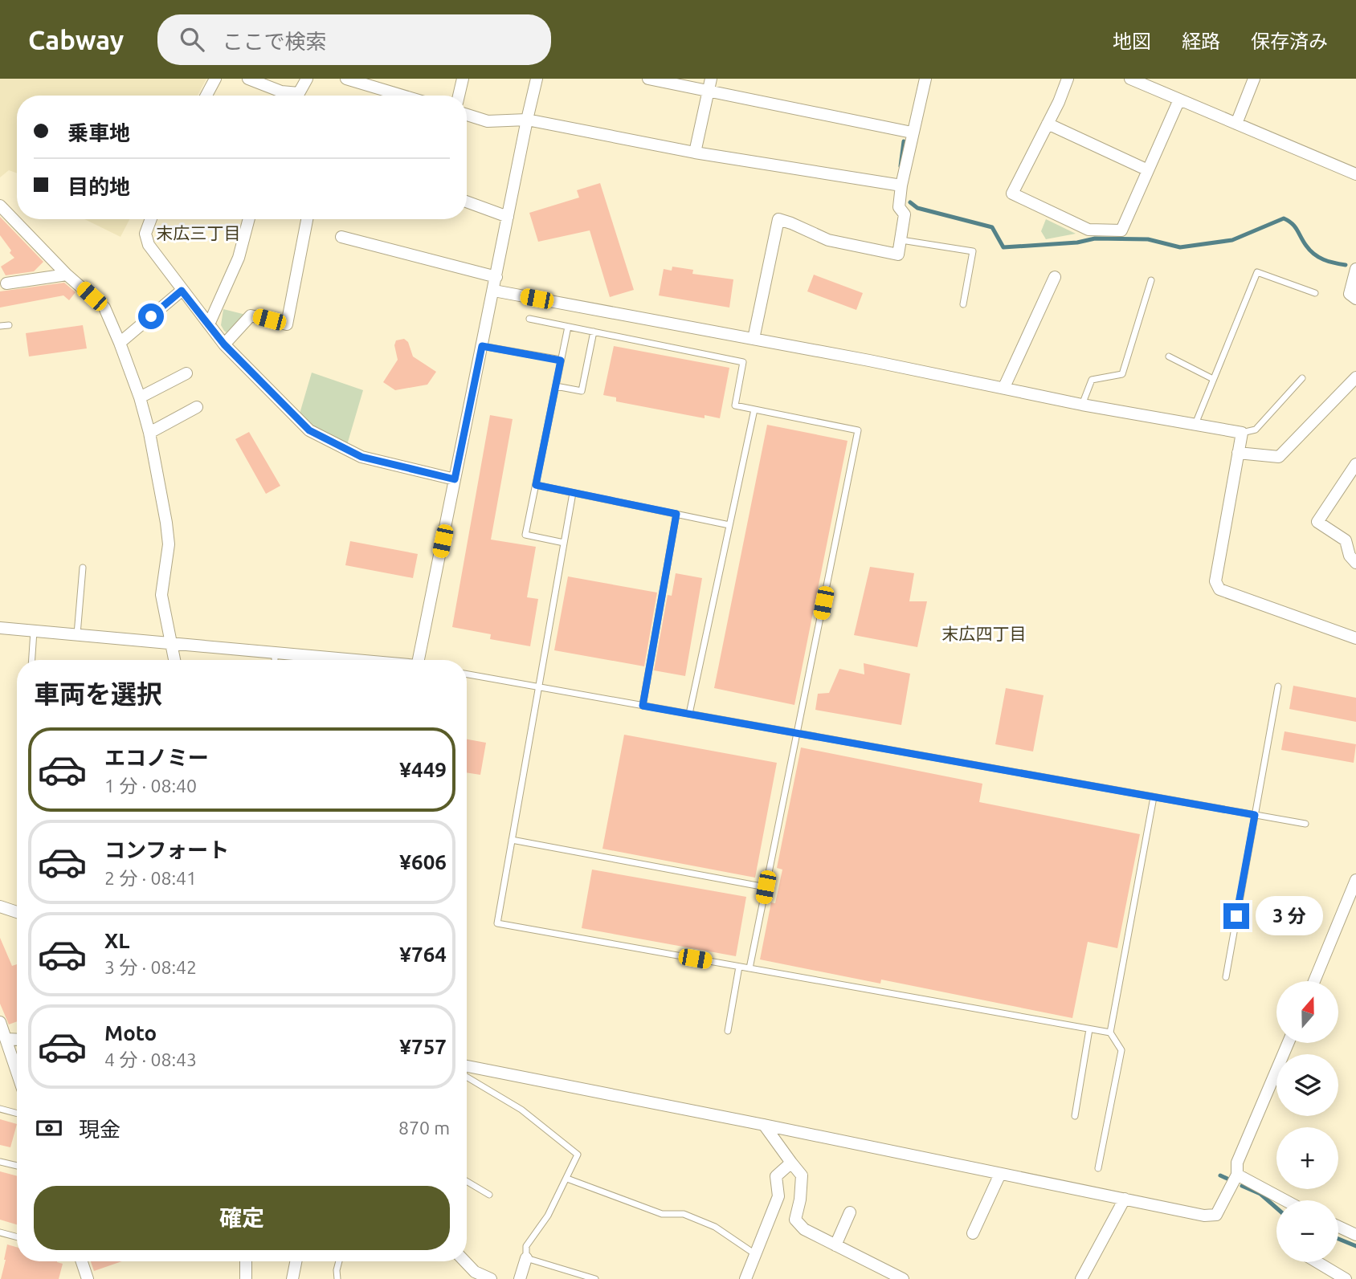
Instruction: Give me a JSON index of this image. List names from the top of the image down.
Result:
{
  "districts": ["末広三丁目", "末広四丁目"],
  "north": "top",
  "page": {
    "header": "Cabway",
    "search": "ここで検索",
    "nav": ["地図", "経路", "保存済み"],
    "banner": ["乗車地", "目的地"],
    "heading": "車両を選択",
    "list": [
      {
        "name": "エコノミー",
        "note": "1 分 · 08:40",
        "value": "¥449"
      },
      {
        "name": "コンフォート",
        "note": "2 分 · 08:41",
        "value": "¥606"
      },
      {
        "name": "XL",
        "note": "3 分 · 08:42",
        "value": "¥764"
      },
      {
        "name": "Moto",
        "note": "4 分 · 08:43",
        "value": "¥757"
      }
    ],
    "bubble": "3 分",
    "map_buttons": ["+", "−"],
    "pay": ["現金", "870 m"],
    "buttons": "確定"
  }
}
